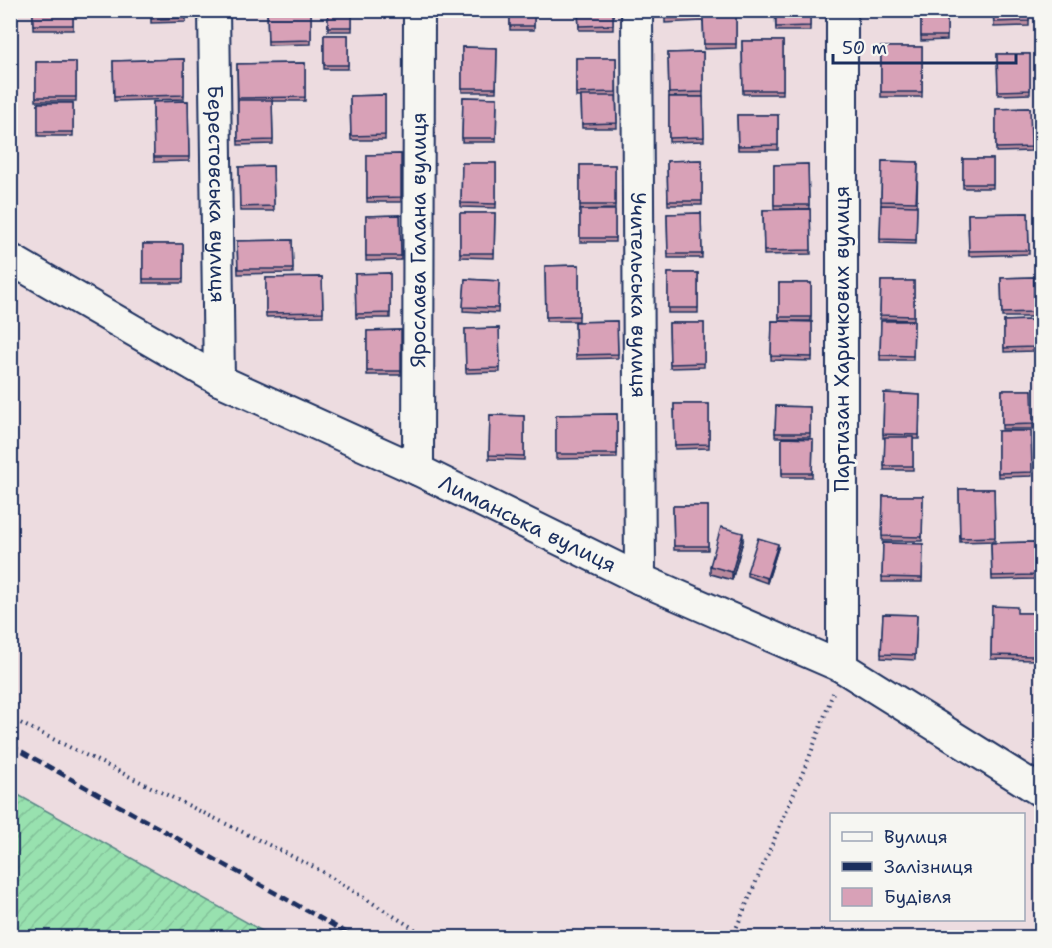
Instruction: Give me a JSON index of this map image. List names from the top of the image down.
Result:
{
  "streets": {
    "street": [
      "Берестовська вулиця",
      "Ярослава Галана вулиця",
      "Учительська вулиця",
      "Партизан Харичкових вулиця",
      "Лиманська вулиця"
    ]
  },
  "crossings": [
    ["Берестовська вулиця", "Лиманська вулиця"],
    ["Ярослава Галана вулиця", "Лиманська вулиця"],
    ["Учительська вулиця", "Лиманська вулиця"],
    ["Партизан Харичкових вулиця", "Лиманська вулиця"]
  ],
  "legend": ["Вулиця", "Залізниця", "Будівля"],
  "scale_bar": "50 m"
}
